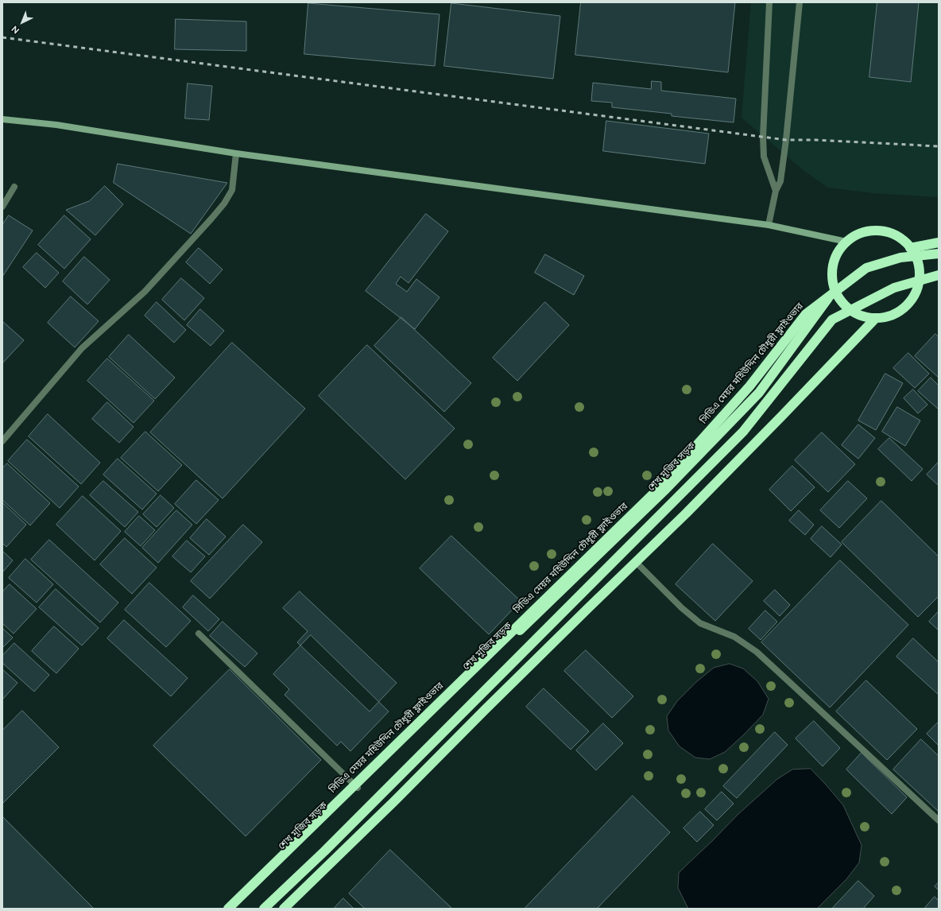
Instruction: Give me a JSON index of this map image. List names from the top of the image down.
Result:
{
  "streets": {
    "highway": ["সিডিএ মেয়র মহিউদ্দিন চৌধুরী ফ্লাইওভার", "শেখ মুজিব সড়ক"]
  },
  "north": "bottom left"
}
